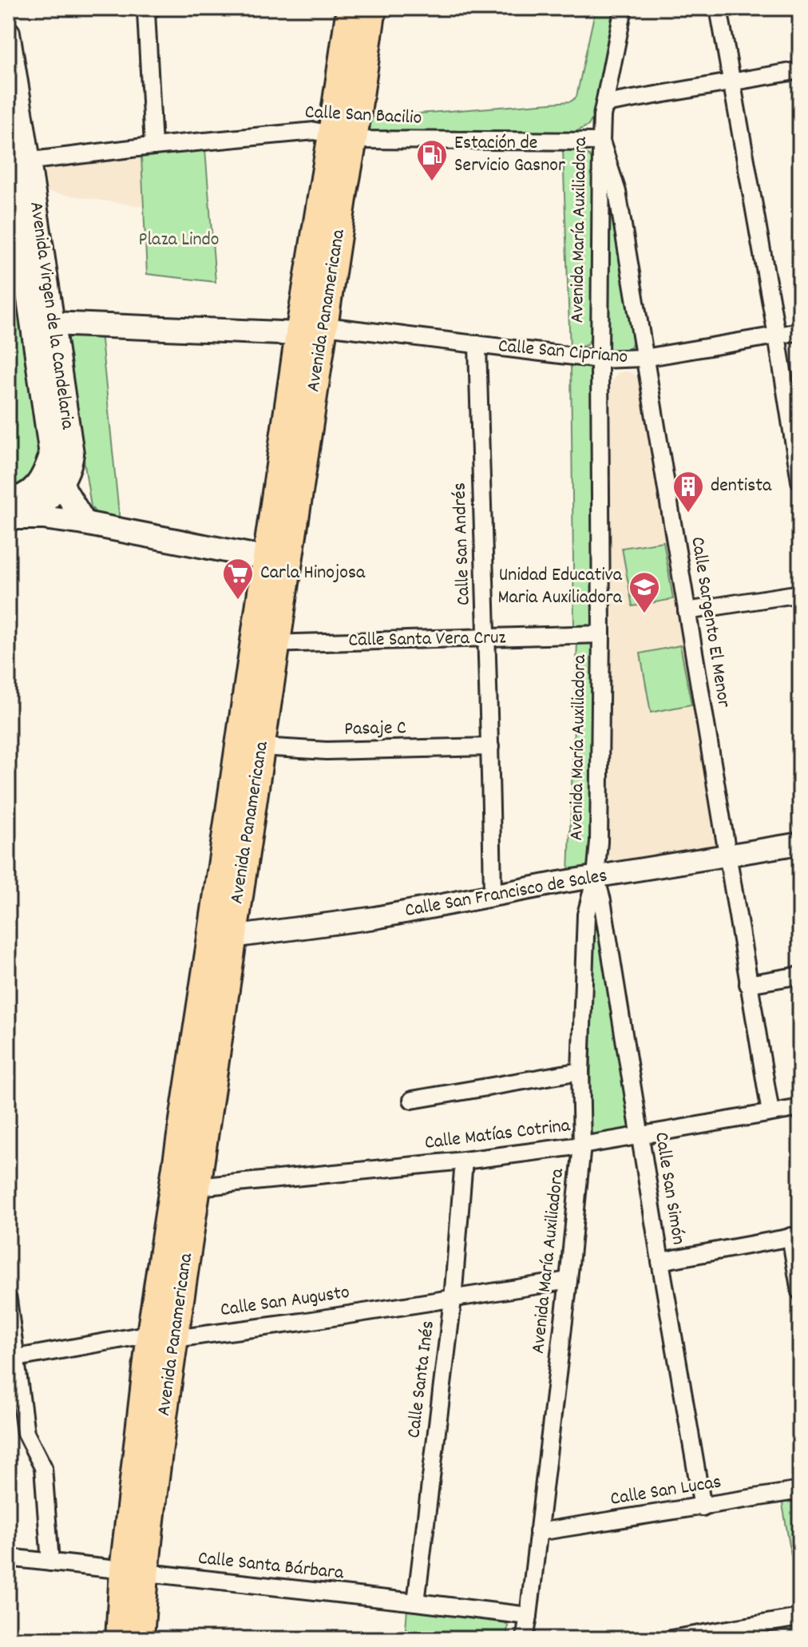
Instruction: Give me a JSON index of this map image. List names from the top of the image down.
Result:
{
  "streets": {
    "main road": ["Avenida Panamericana", "Avenida Virgen de la Candelaria", "Calle San Cipriano"],
    "street": [
      "Calle San Bacilio",
      "Avenida María Auxiliadora",
      "Calle San Andrés",
      "Calle Sargento El Menor",
      "Calle Santa Vera Cruz",
      "Pasaje C",
      "Calle San Francisco de Sales",
      "Calle Matías Cotrina",
      "Calle San Simón",
      "Calle San Augusto",
      "Calle Santa Inés",
      "Calle San Lucas",
      "Calle Santa Bárbara"
    ]
  },
  "crossings": [
    ["Calle San Bacilio", "Avenida María Auxiliadora"],
    ["Calle San Bacilio", "Avenida Panamericana"],
    ["Calle San Bacilio", "Avenida Virgen de la Candelaria"],
    ["Calle San Bacilio", "Calle Sargento El Menor"],
    ["Avenida María Auxiliadora", "Calle San Cipriano"],
    ["Avenida María Auxiliadora", "Calle Sargento El Menor"],
    ["Avenida María Auxiliadora", "Calle Santa Vera Cruz"],
    ["Avenida María Auxiliadora", "Calle San Francisco de Sales"],
    ["Avenida María Auxiliadora", "Calle Matías Cotrina"],
    ["Avenida María Auxiliadora", "Calle San Simón"],
    ["Avenida María Auxiliadora", "Calle San Augusto"],
    ["Avenida María Auxiliadora", "Calle San Lucas"],
    ["Avenida María Auxiliadora", "Calle Santa Bárbara"],
    ["Avenida Panamericana", "Calle San Cipriano"],
    ["Avenida Panamericana", "Calle Santa Vera Cruz"],
    ["Avenida Panamericana", "Pasaje C"],
    ["Avenida Panamericana", "Calle San Francisco de Sales"],
    ["Avenida Panamericana", "Calle Matías Cotrina"],
    ["Avenida Panamericana", "Calle San Augusto"],
    ["Avenida Panamericana", "Calle Santa Bárbara"],
    ["Avenida Virgen de la Candelaria", "Calle San Cipriano"],
    ["Calle San Cipriano", "Calle San Andrés"],
    ["Calle San Cipriano", "Calle Sargento El Menor"],
    ["Calle San Andrés", "Calle Santa Vera Cruz"],
    ["Calle San Andrés", "Pasaje C"],
    ["Calle San Andrés", "Calle San Francisco de Sales"],
    ["Calle Sargento El Menor", "Calle San Francisco de Sales"],
    ["Calle Sargento El Menor", "Calle Matías Cotrina"],
    ["Calle San Francisco de Sales", "Calle San Simón"],
    ["Calle Matías Cotrina", "Calle San Simón"],
    ["Calle Matías Cotrina", "Calle Santa Inés"],
    ["Calle San Simón", "Calle San Lucas"],
    ["Calle San Augusto", "Calle Santa Inés"],
    ["Calle Santa Inés", "Calle Santa Bárbara"]
  ],
  "parks": ["Plaza Lindo"],
  "places": {
    "fuel station": ["Estación de Servicio Gasnor"],
    "building": ["dentista"],
    "supermarket": ["Carla Hinojosa"],
    "school or university": ["Unidad Educativa Maria Auxiliadora"]
  }
}
